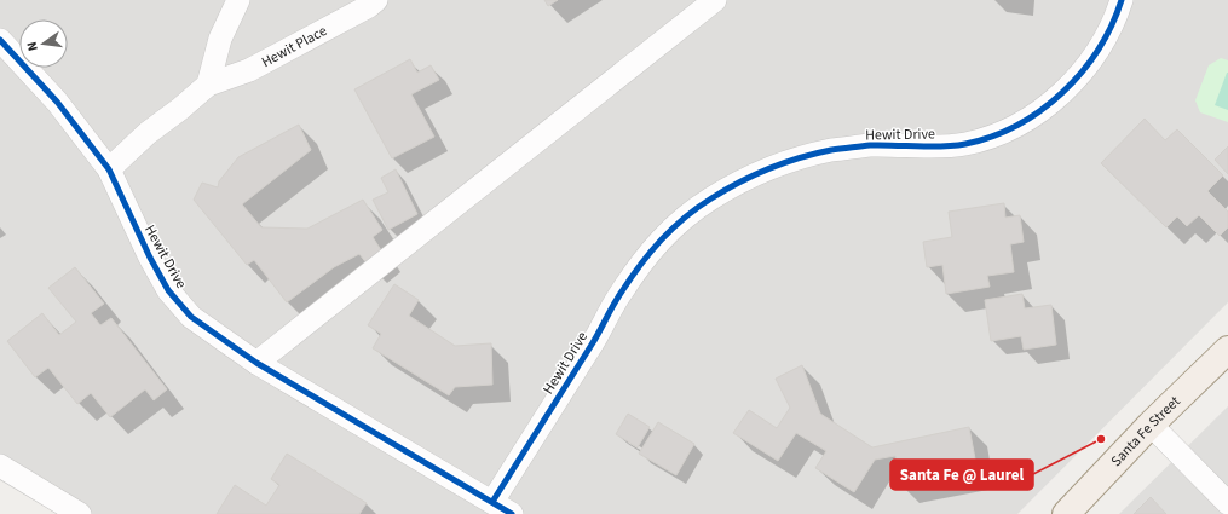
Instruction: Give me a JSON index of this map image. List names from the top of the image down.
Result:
{
  "streets": {
    "main road": ["Santa Fe Street"],
    "street": ["Hewit Place", "Hewit Drive"]
  },
  "crossings": [
    ["Hewit Place", "Hewit Drive"]
  ],
  "places": ["Santa Fe @ Laurel"],
  "north": "left"
}
